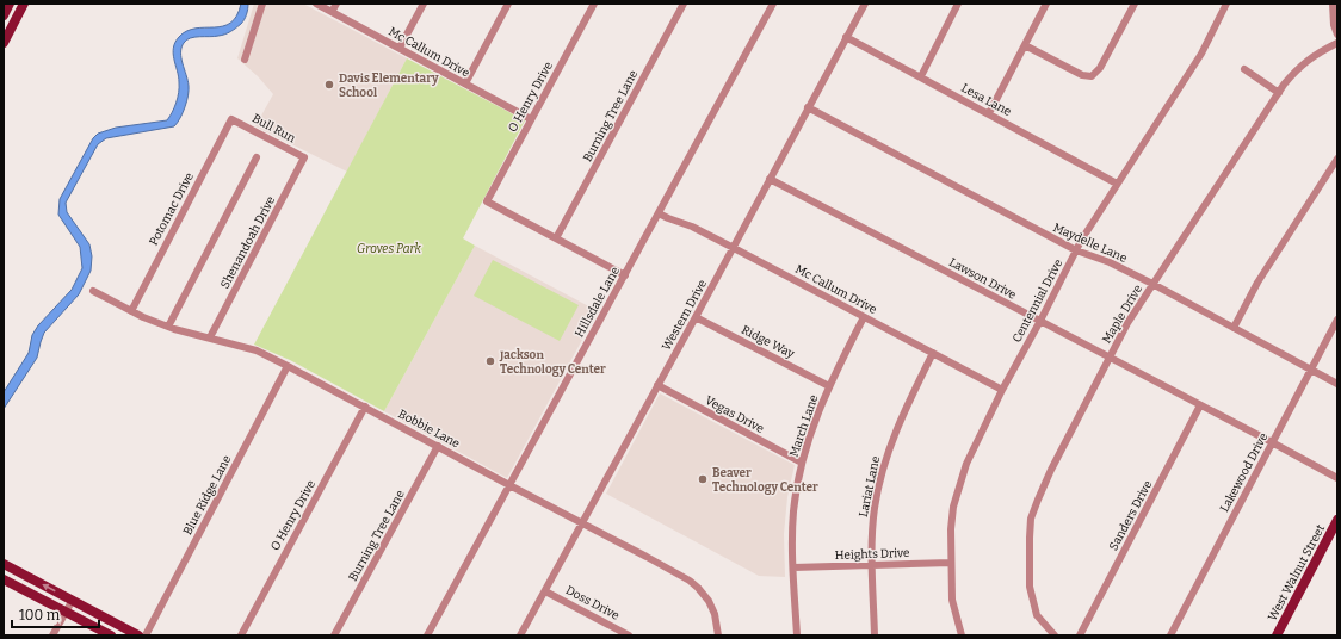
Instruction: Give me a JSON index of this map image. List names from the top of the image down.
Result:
{
  "streets": {
    "main road": ["West Walnut Street"],
    "street": [
      "Mc Callum Drive",
      "O Henry Drive",
      "Lesa Lane",
      "Burning Tree Lane",
      "Bull Run",
      "Potomac Drive",
      "Shenandoah Drive",
      "Maydelle Lane",
      "Lawson Drive",
      "Centennial Drive",
      "Hillsdale Lane",
      "Maple Drive",
      "Western Drive",
      "Ridge Way",
      "Vegas Drive",
      "March Lane",
      "Bobbie Lane",
      "Lakewood Drive",
      "Lariat Lane",
      "Blue Ridge Lane",
      "Sanders Drive",
      "Heights Drive",
      "Doss Drive"
    ]
  },
  "crossings": [
    ["Mc Callum Drive", "O Henry Drive"],
    ["Mc Callum Drive", "Centennial Drive"],
    ["Mc Callum Drive", "Hillsdale Lane"],
    ["Mc Callum Drive", "Western Drive"],
    ["Mc Callum Drive", "March Lane"],
    ["Mc Callum Drive", "Lariat Lane"],
    ["O Henry Drive", "Burning Tree Lane"],
    ["O Henry Drive", "Bobbie Lane"],
    ["Lesa Lane", "Centennial Drive"],
    ["Lesa Lane", "Western Drive"],
    ["Burning Tree Lane", "Bobbie Lane"],
    ["Bull Run", "Potomac Drive"],
    ["Bull Run", "Shenandoah Drive"],
    ["Potomac Drive", "Bobbie Lane"],
    ["Shenandoah Drive", "Bobbie Lane"],
    ["Maydelle Lane", "Centennial Drive"],
    ["Maydelle Lane", "Maple Drive"],
    ["Maydelle Lane", "Western Drive"],
    ["Maydelle Lane", "Lakewood Drive"],
    ["Lawson Drive", "Centennial Drive"],
    ["Lawson Drive", "Maple Drive"],
    ["Lawson Drive", "Western Drive"],
    ["Lawson Drive", "Lakewood Drive"],
    ["Lawson Drive", "Sanders Drive"],
    ["Centennial Drive", "Heights Drive"],
    ["Hillsdale Lane", "Bobbie Lane"],
    ["Western Drive", "Ridge Way"],
    ["Western Drive", "Vegas Drive"],
    ["Western Drive", "Bobbie Lane"],
    ["Western Drive", "Doss Drive"],
    ["Ridge Way", "March Lane"],
    ["Vegas Drive", "March Lane"],
    ["March Lane", "Heights Drive"],
    ["Bobbie Lane", "Blue Ridge Lane"],
    ["Lariat Lane", "Heights Drive"]
  ],
  "parks": ["Groves Park"],
  "places": ["Davis Elementary School", "Jackson Technology Center", "Beaver Technology Center"],
  "scale_bar": "100 m"
}
